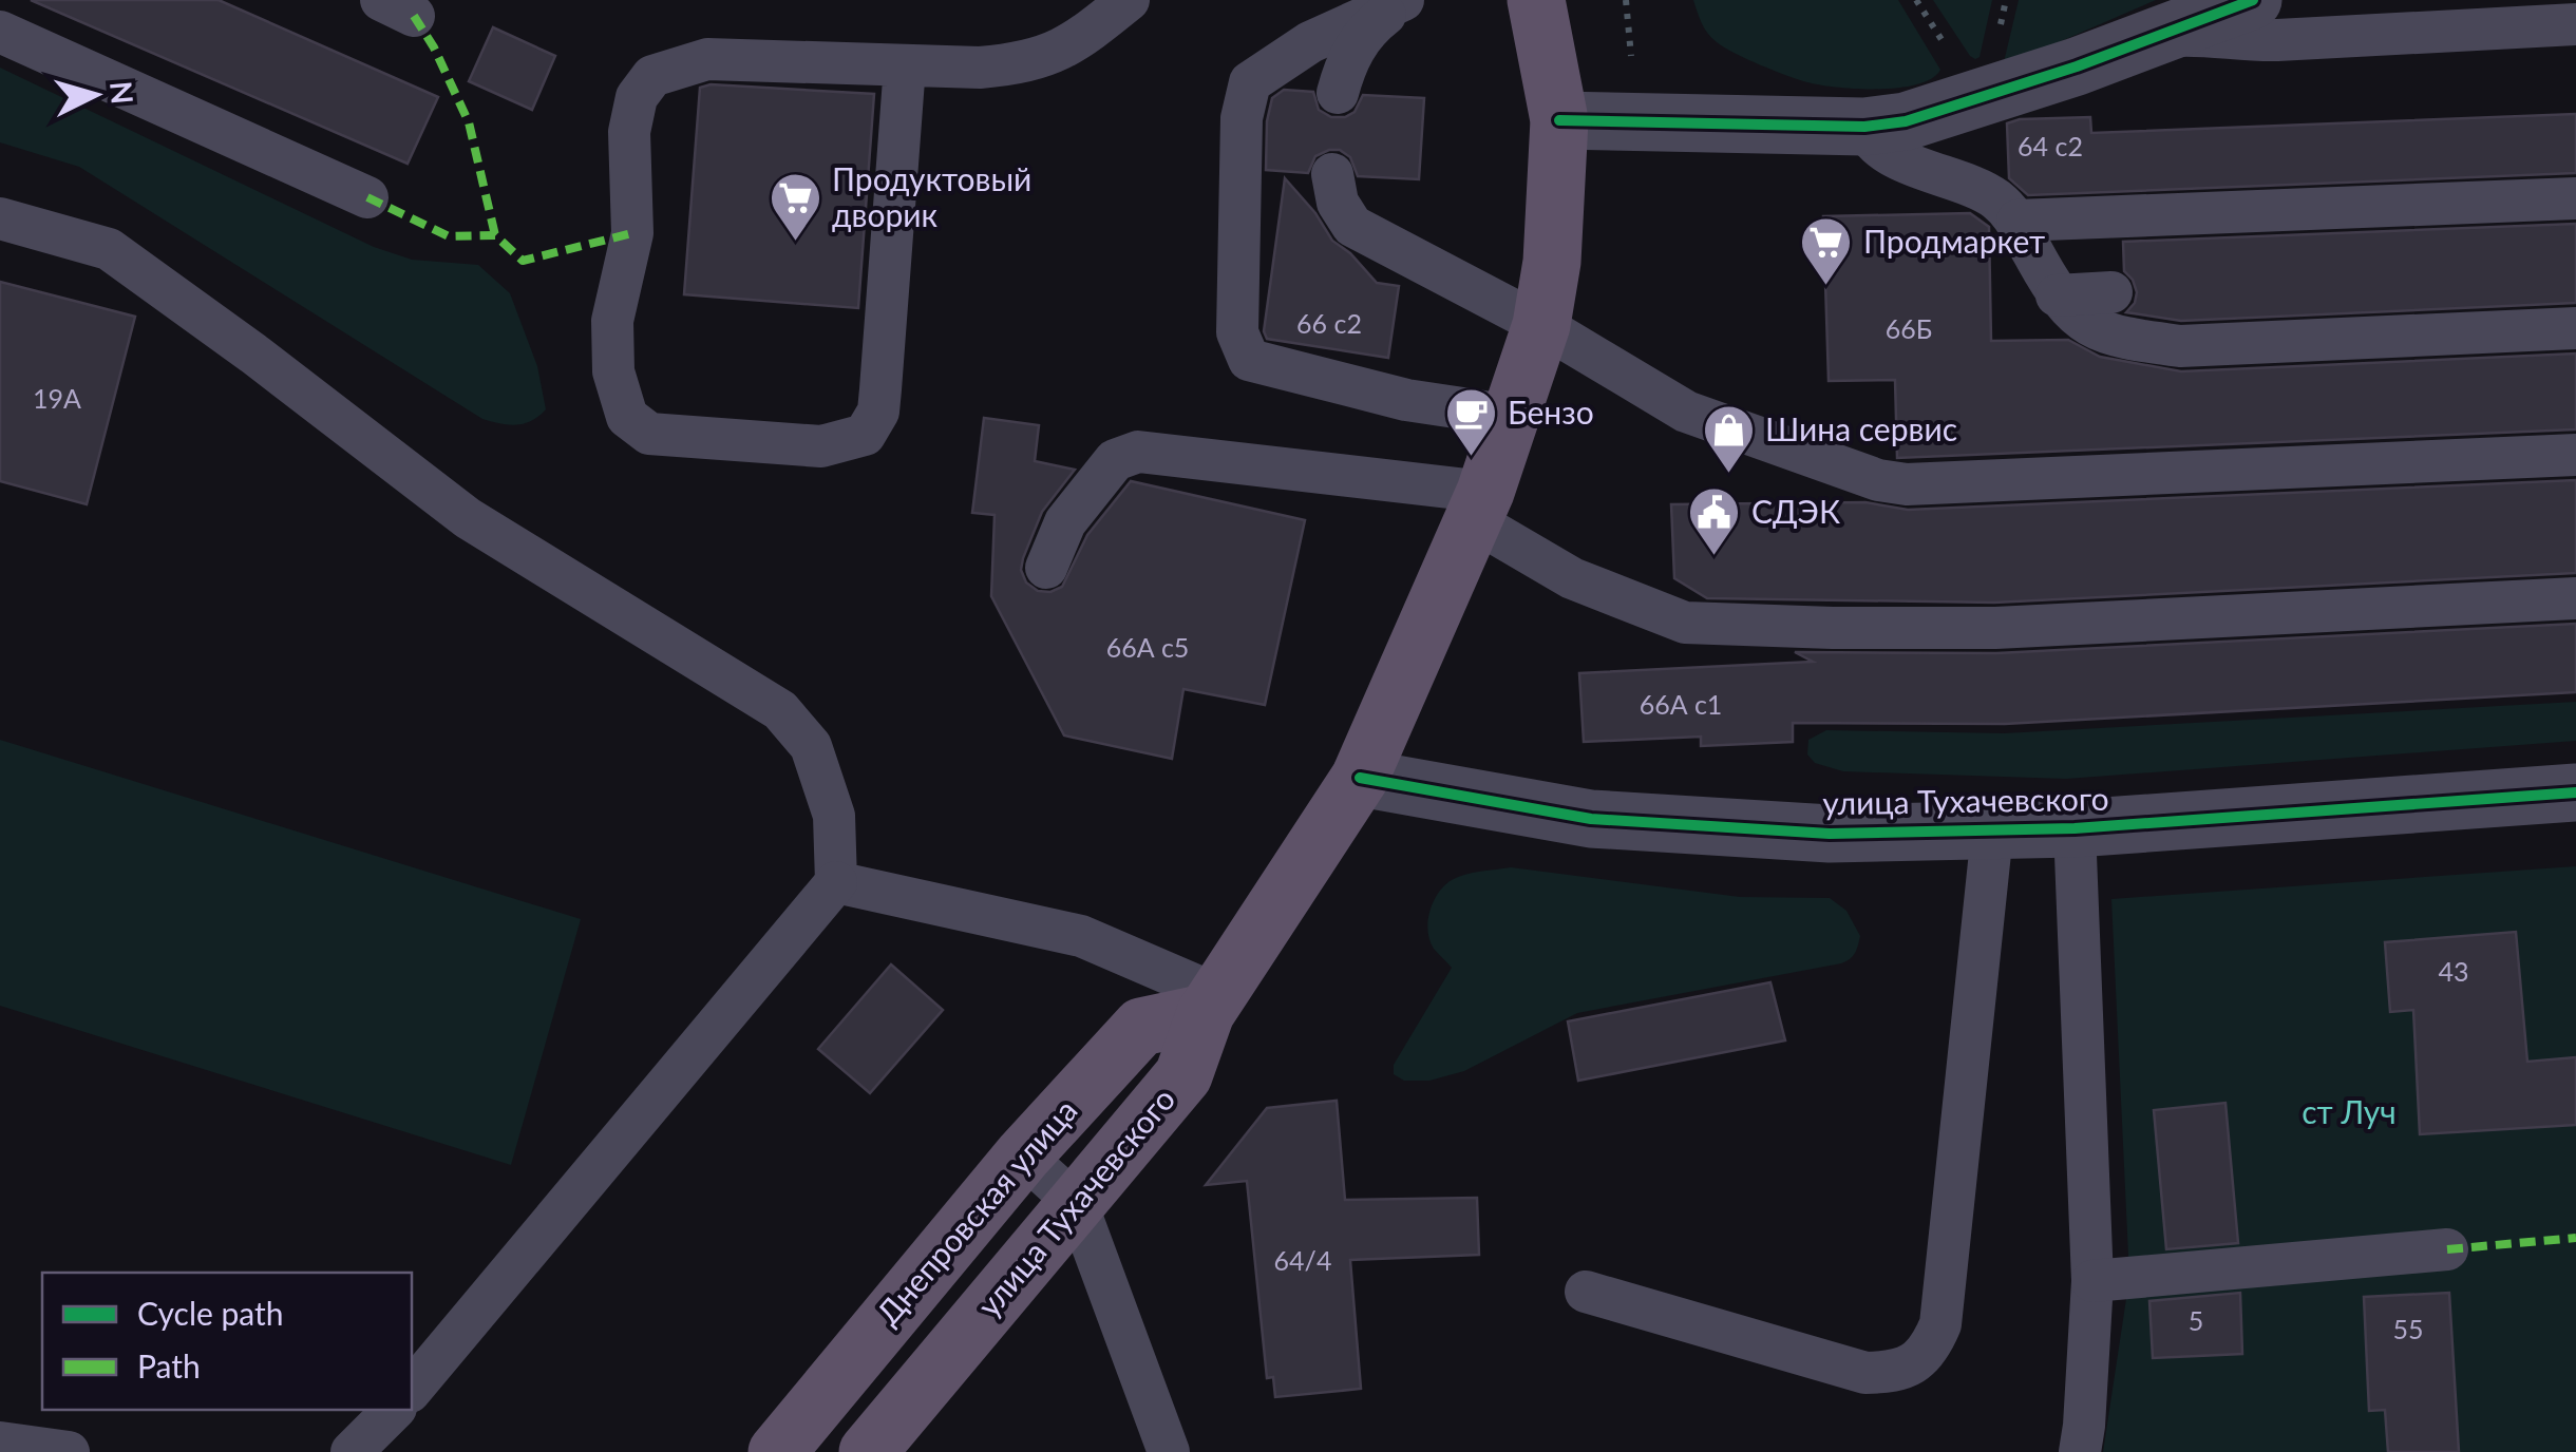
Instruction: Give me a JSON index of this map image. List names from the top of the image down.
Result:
{
  "streets": {
    "main road": ["улица Тухачевского", "Днепровская улица"]
  },
  "crossings": [
    ["улица Тухачевского", "Днепровская улица"]
  ],
  "parks": ["ст Луч"],
  "places": {
    "supermarket": ["Продуктовый дворик", "Продмаркет"],
    "cafe": ["Бензо"],
    "shop": ["Шина сервис"],
    "public building": ["СДЭК"]
  },
  "house_numbers": [
    "64 с2",
    "66 с2",
    "66Б",
    "19А",
    "66А с5",
    "66А с1",
    "43",
    "64/4",
    "5",
    "55"
  ],
  "legend": ["Cycle path", "Path"],
  "north": "right"
}
